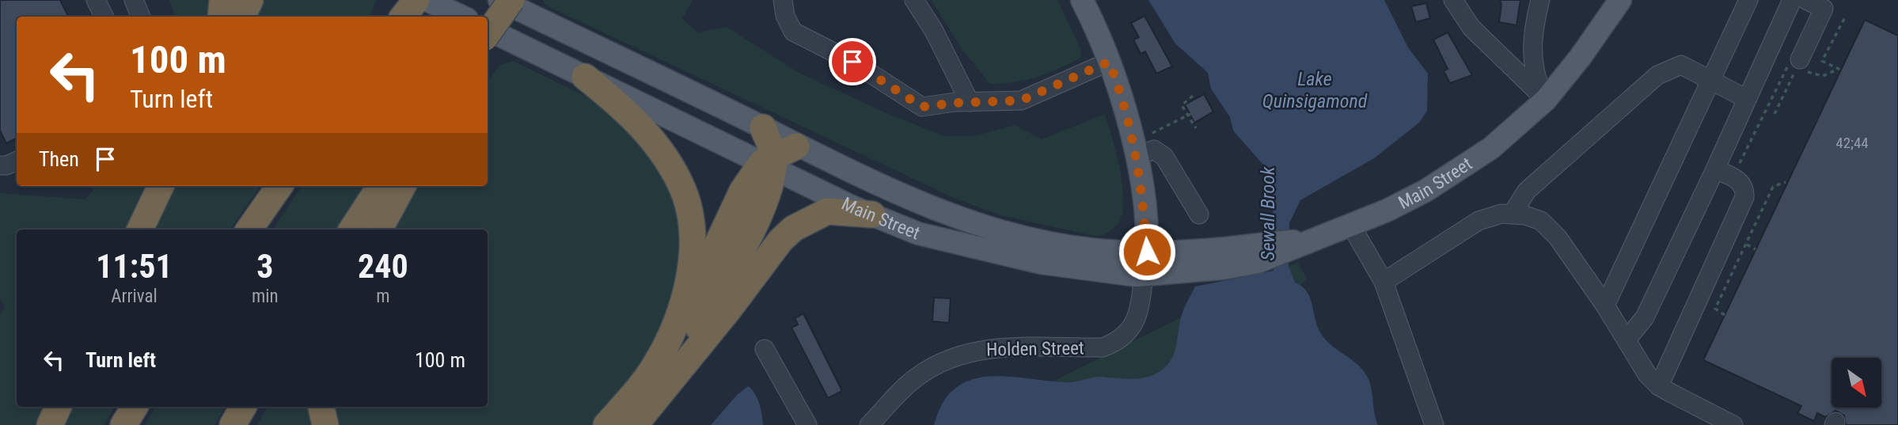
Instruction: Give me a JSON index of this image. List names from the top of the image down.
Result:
{
  "streets": {
    "main road": ["Main Street"],
    "street": ["Holden Street"]
  },
  "crossings": [
    ["Main Street", "Holden Street"]
  ],
  "water": ["Lake Quinsigamond", "Sewall Brook"],
  "house_numbers": ["42;44"],
  "north": "bottom right",
  "page": {
    "turn": ["100 m", "Turn left"],
    "then": "Then",
    "eta": [
      "11:51",
      "Arrival",
      "3",
      "min",
      "240",
      "m"
    ],
    "list": [
      {
        "name": "Turn left",
        "value": "100 m"
      }
    ]
  }
}
